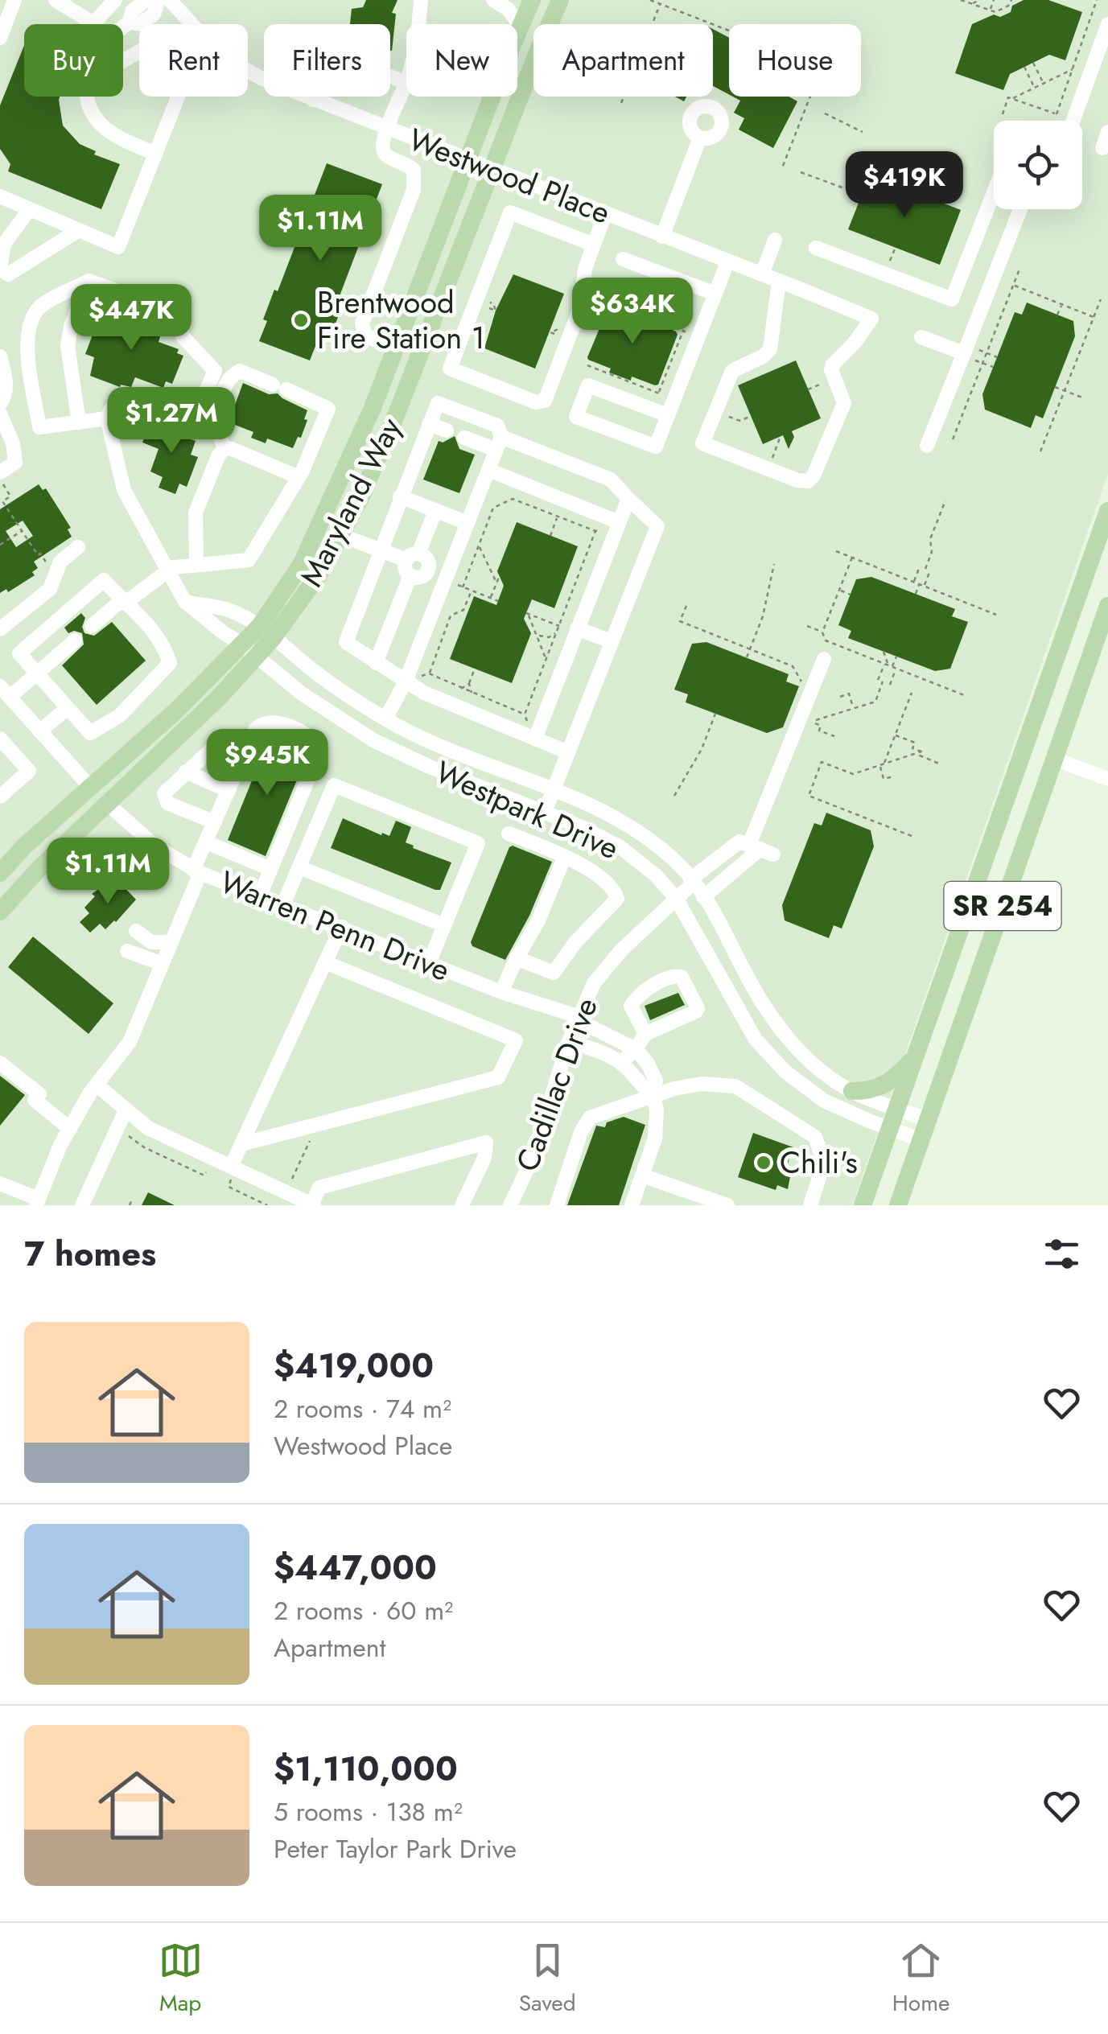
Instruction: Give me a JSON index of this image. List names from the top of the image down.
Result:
{
  "streets": {
    "main road": ["Maryland Way", "SR 254"],
    "street": [
      "Westwood Place",
      "Westpark Drive",
      "Warren Penn Drive",
      "Cadillac Drive"
    ]
  },
  "crossings": [
    ["Westwood Place", "Maryland Way"],
    ["Maryland Way", "Westpark Drive"],
    ["Maryland Way", "Warren Penn Drive"],
    ["Westpark Drive", "SR 254"],
    ["Westpark Drive", "Cadillac Drive"],
    ["Warren Penn Drive", "Cadillac Drive"]
  ],
  "places": ["Brentwood Fire Station 1", "Chili's"],
  "page": {
    "chip": [
      "Buy",
      "Rent",
      "Filters",
      "New",
      "Apartment",
      "House"
    ],
    "price": [
      "$419K",
      "$1.11M",
      "$634K",
      "$447K",
      "$1.27M",
      "$945K",
      "$1.11M"
    ],
    "heading": "7 homes",
    "list": [
      {
        "name": "$419,000",
        "note": "2 rooms · 74 m² · Westwood Place"
      },
      {
        "name": "$447,000",
        "note": "2 rooms · 60 m² · Apartment"
      },
      {
        "name": "$1,110,000",
        "note": "5 rooms · 138 m² · Peter Taylor Park Drive"
      }
    ],
    "tabs": ["Map", "Saved", "Home"]
  }
}
